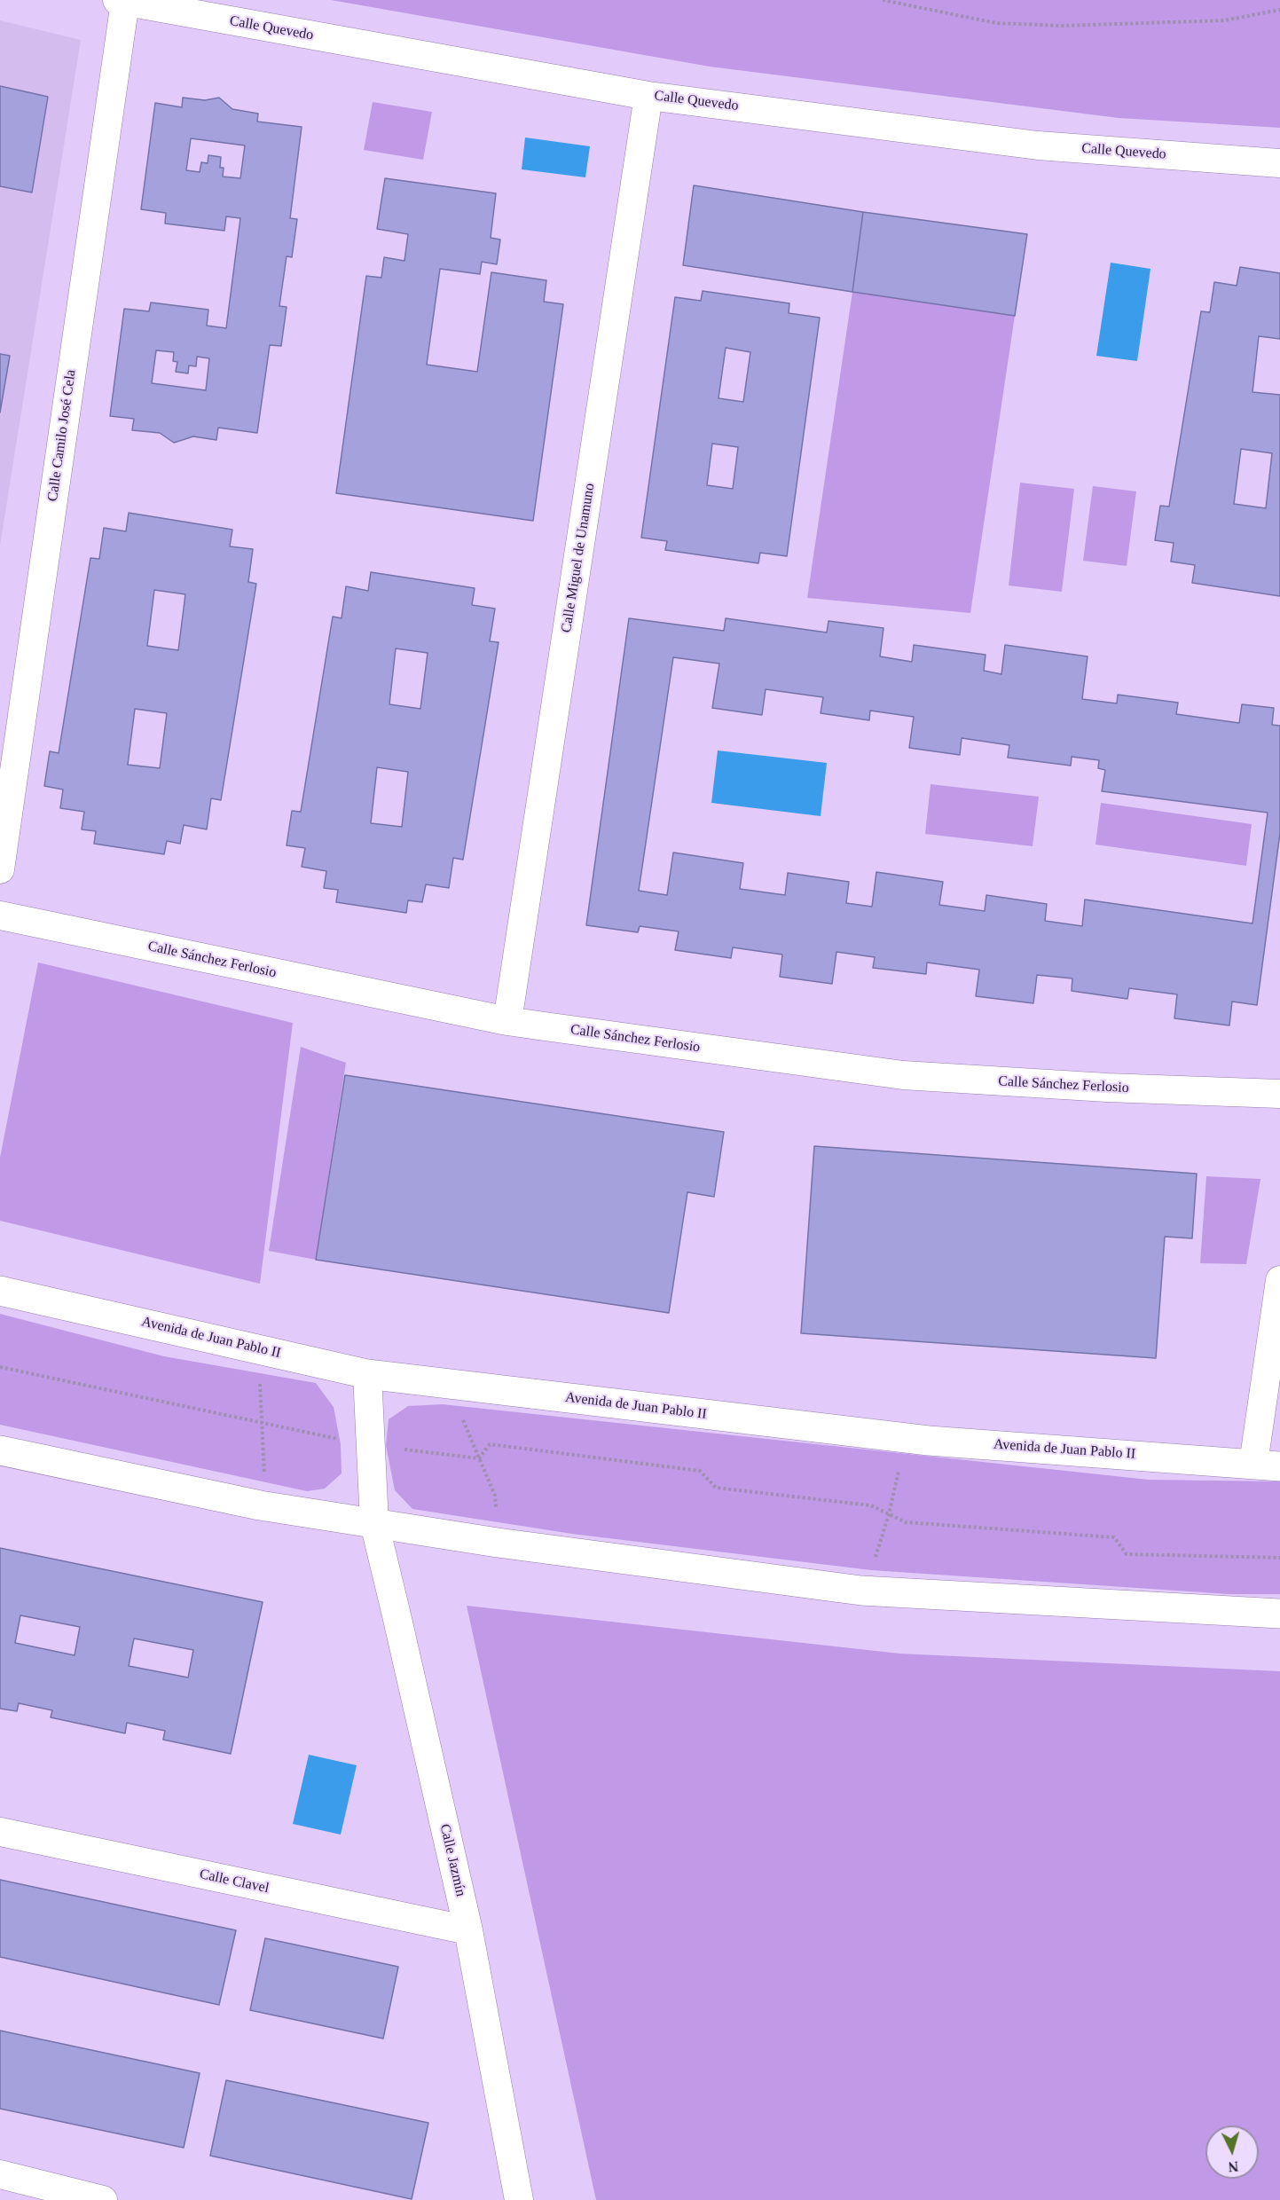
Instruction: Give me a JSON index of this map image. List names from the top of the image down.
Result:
{
  "streets": {
    "street": [
      "Calle Quevedo",
      "Calle Camilo José Cela",
      "Calle Miguel de Unamuno",
      "Calle Sánchez Ferlosio",
      "Avenida de Juan Pablo II",
      "Calle Jazmín",
      "Calle Clavel"
    ]
  },
  "crossings": [
    ["Calle Quevedo", "Calle Camilo José Cela"],
    ["Calle Quevedo", "Calle Miguel de Unamuno"],
    ["Calle Miguel de Unamuno", "Calle Sánchez Ferlosio"],
    ["Avenida de Juan Pablo II", "Calle Jazmín"],
    ["Calle Jazmín", "Calle Clavel"]
  ],
  "north": "bottom"
}
